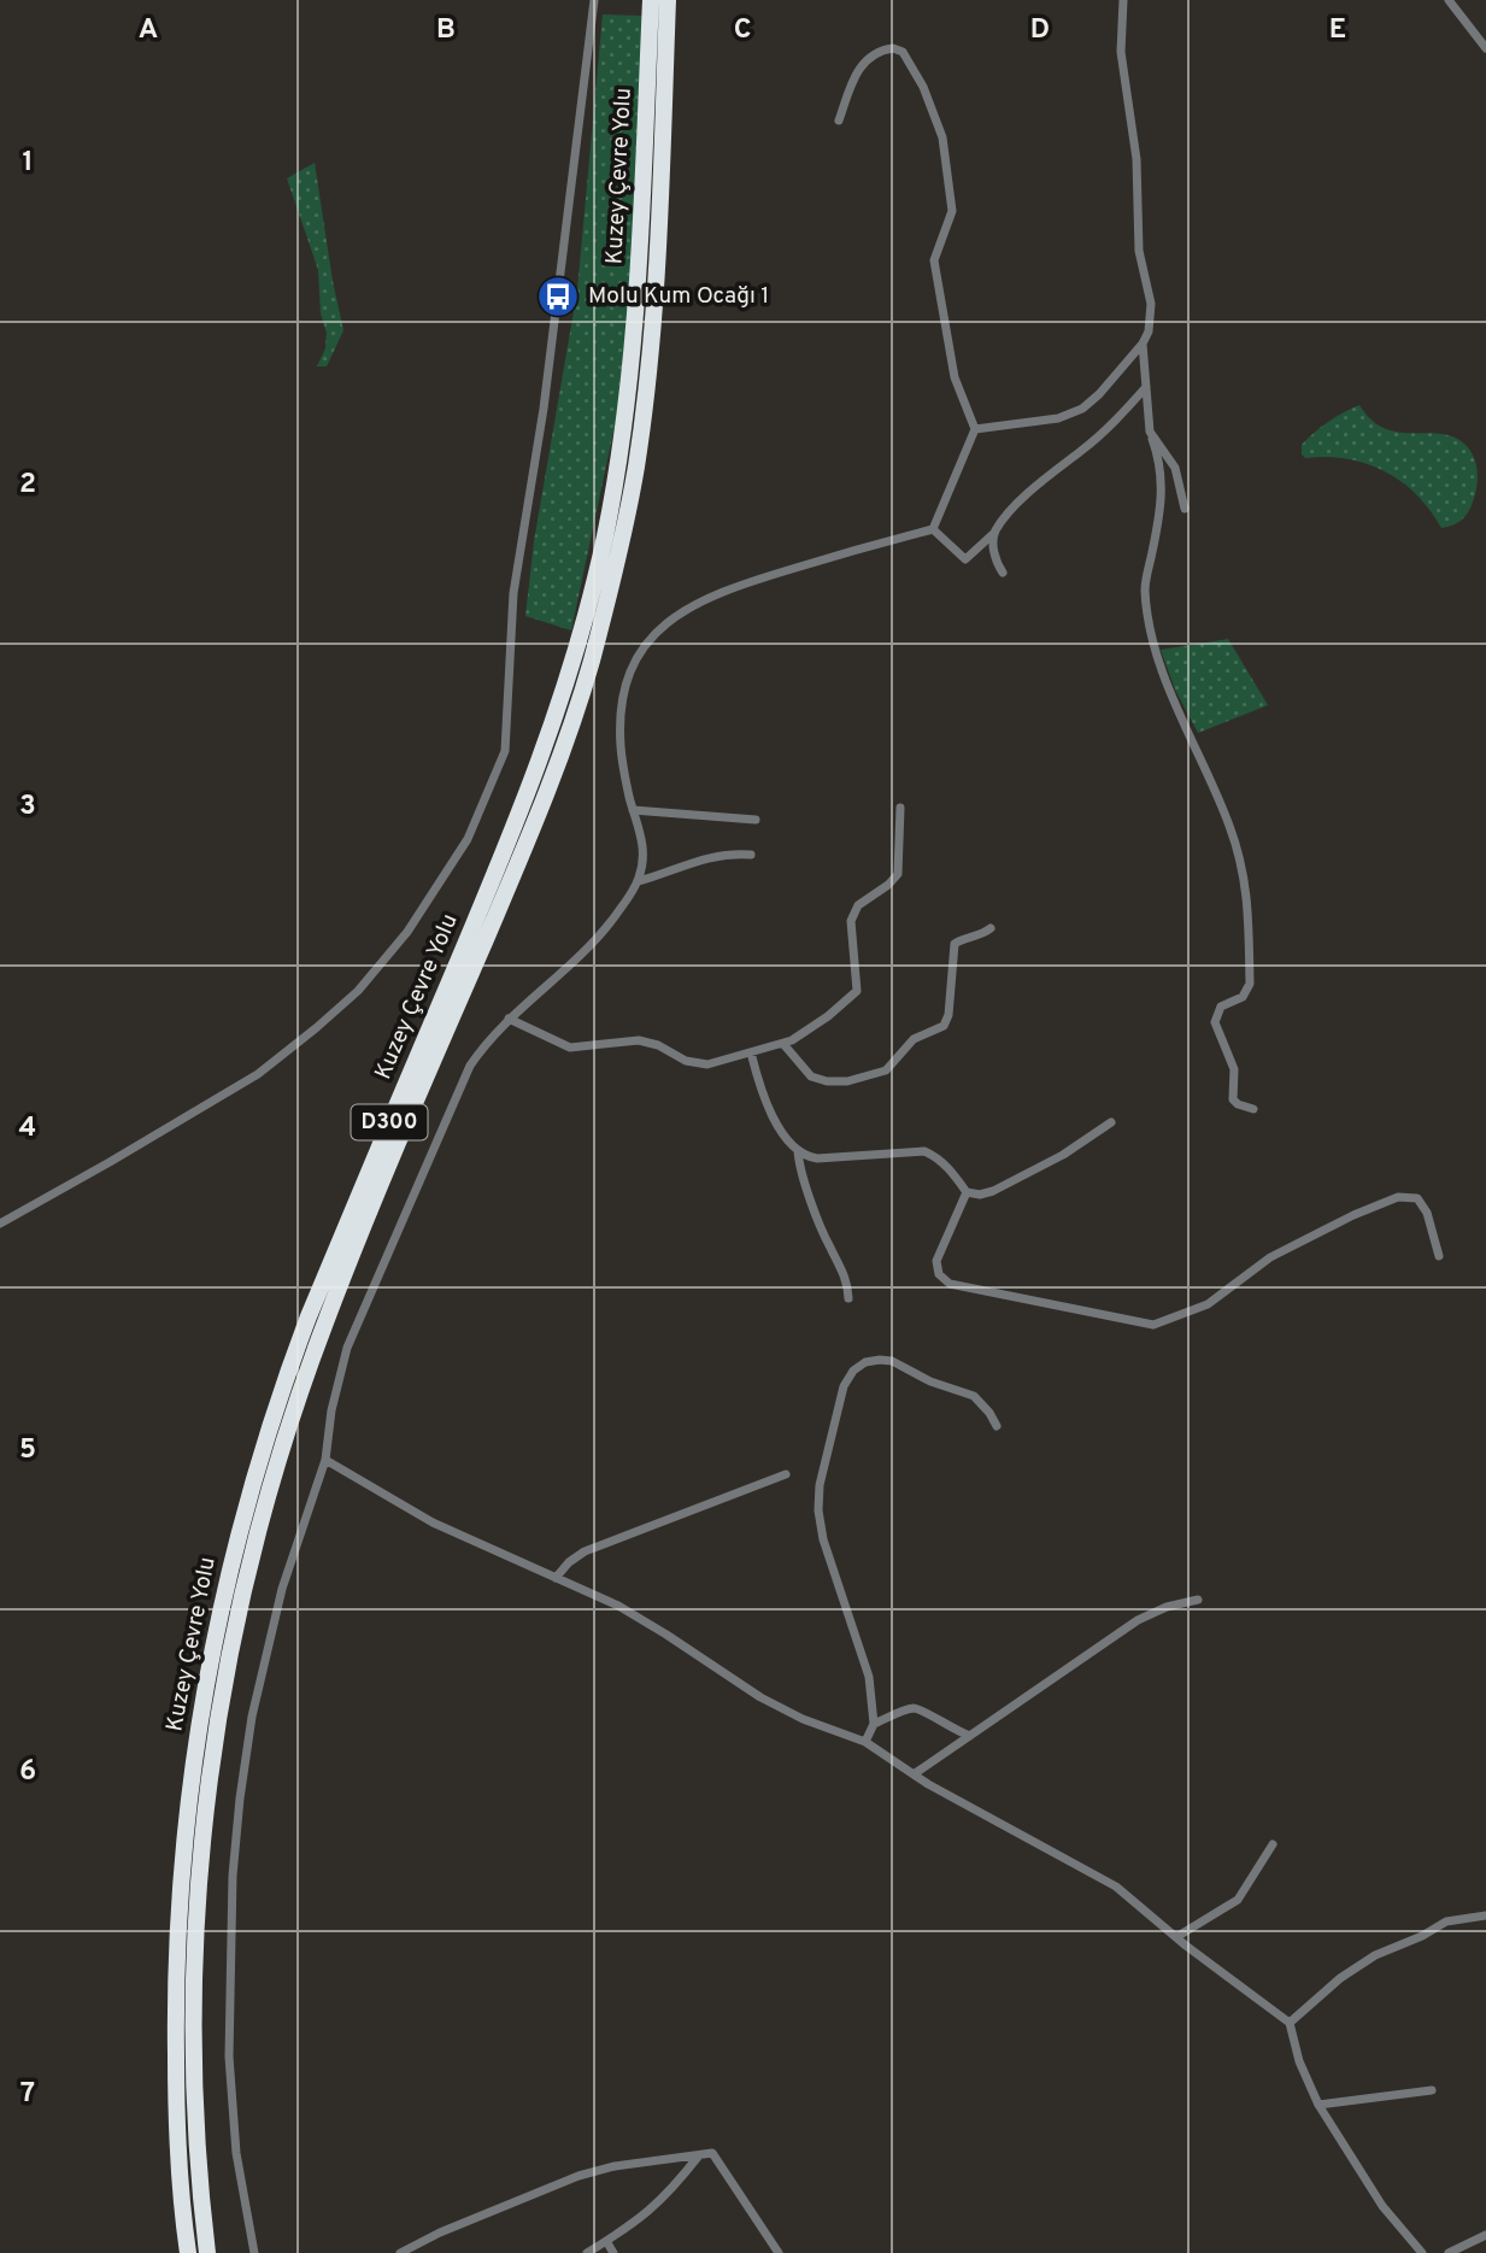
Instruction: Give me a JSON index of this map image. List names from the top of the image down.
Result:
{
  "streets": {
    "highway": ["Kuzey Çevre Yolu", "D300"]
  },
  "places": {
    "bus stop": ["Molu Kum Ocağı 1"]
  },
  "grid": {
    "columns": [
      "A",
      "B",
      "C",
      "D",
      "E"
    ],
    "rows": [
      "1",
      "2",
      "3",
      "4",
      "5",
      "6",
      "7"
    ]
  }
}
